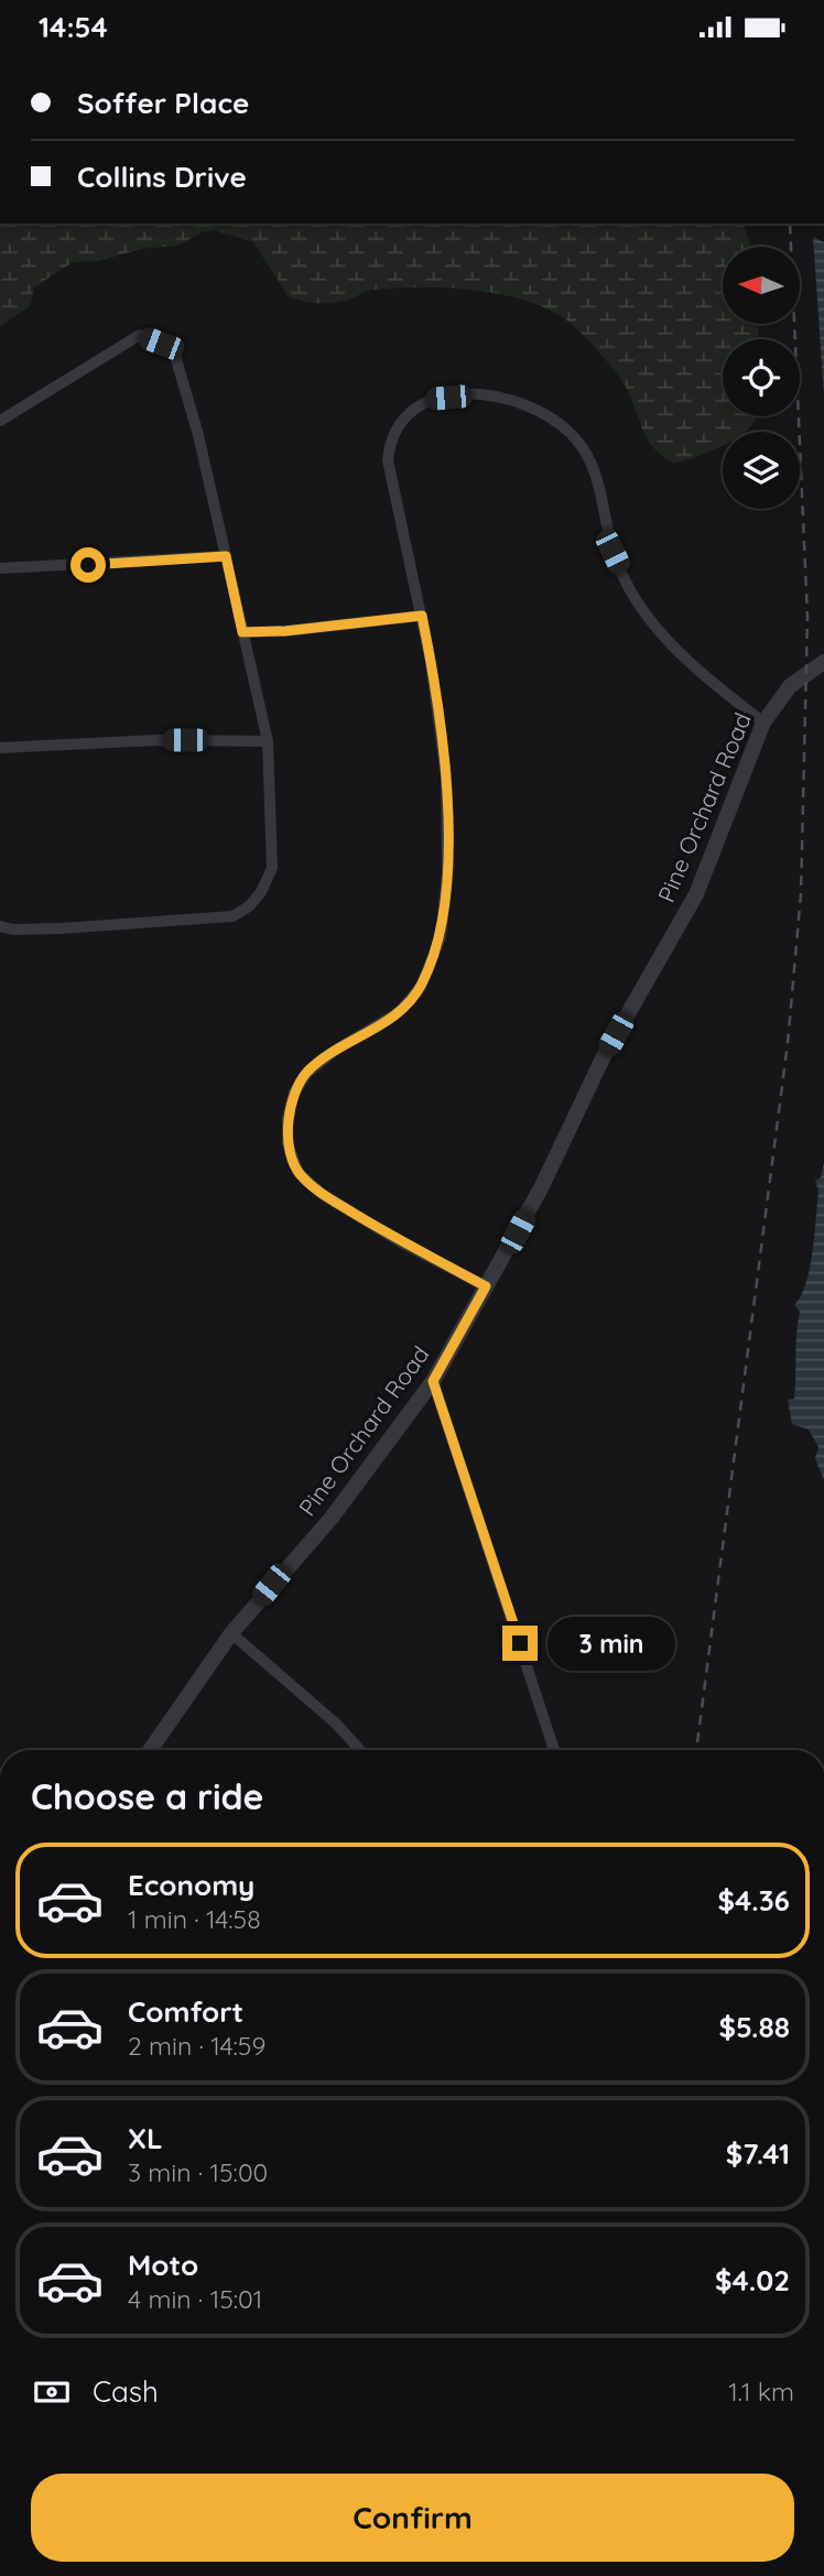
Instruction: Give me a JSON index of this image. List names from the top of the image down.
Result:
{
  "streets": {
    "street": ["Pine Orchard Road"]
  },
  "north": "left",
  "page": {
    "status": "14:54",
    "banner": ["Soffer Place", "Collins Drive"],
    "bubble": "3 min",
    "heading": "Choose a ride",
    "list": [
      {
        "name": "Economy",
        "note": "1 min · 14:58",
        "value": "$4.36"
      },
      {
        "name": "Comfort",
        "note": "2 min · 14:59",
        "value": "$5.88"
      },
      {
        "name": "XL",
        "note": "3 min · 15:00",
        "value": "$7.41"
      },
      {
        "name": "Moto",
        "note": "4 min · 15:01",
        "value": "$4.02"
      }
    ],
    "pay": ["Cash", "1.1 km"],
    "buttons": "Confirm"
  }
}
